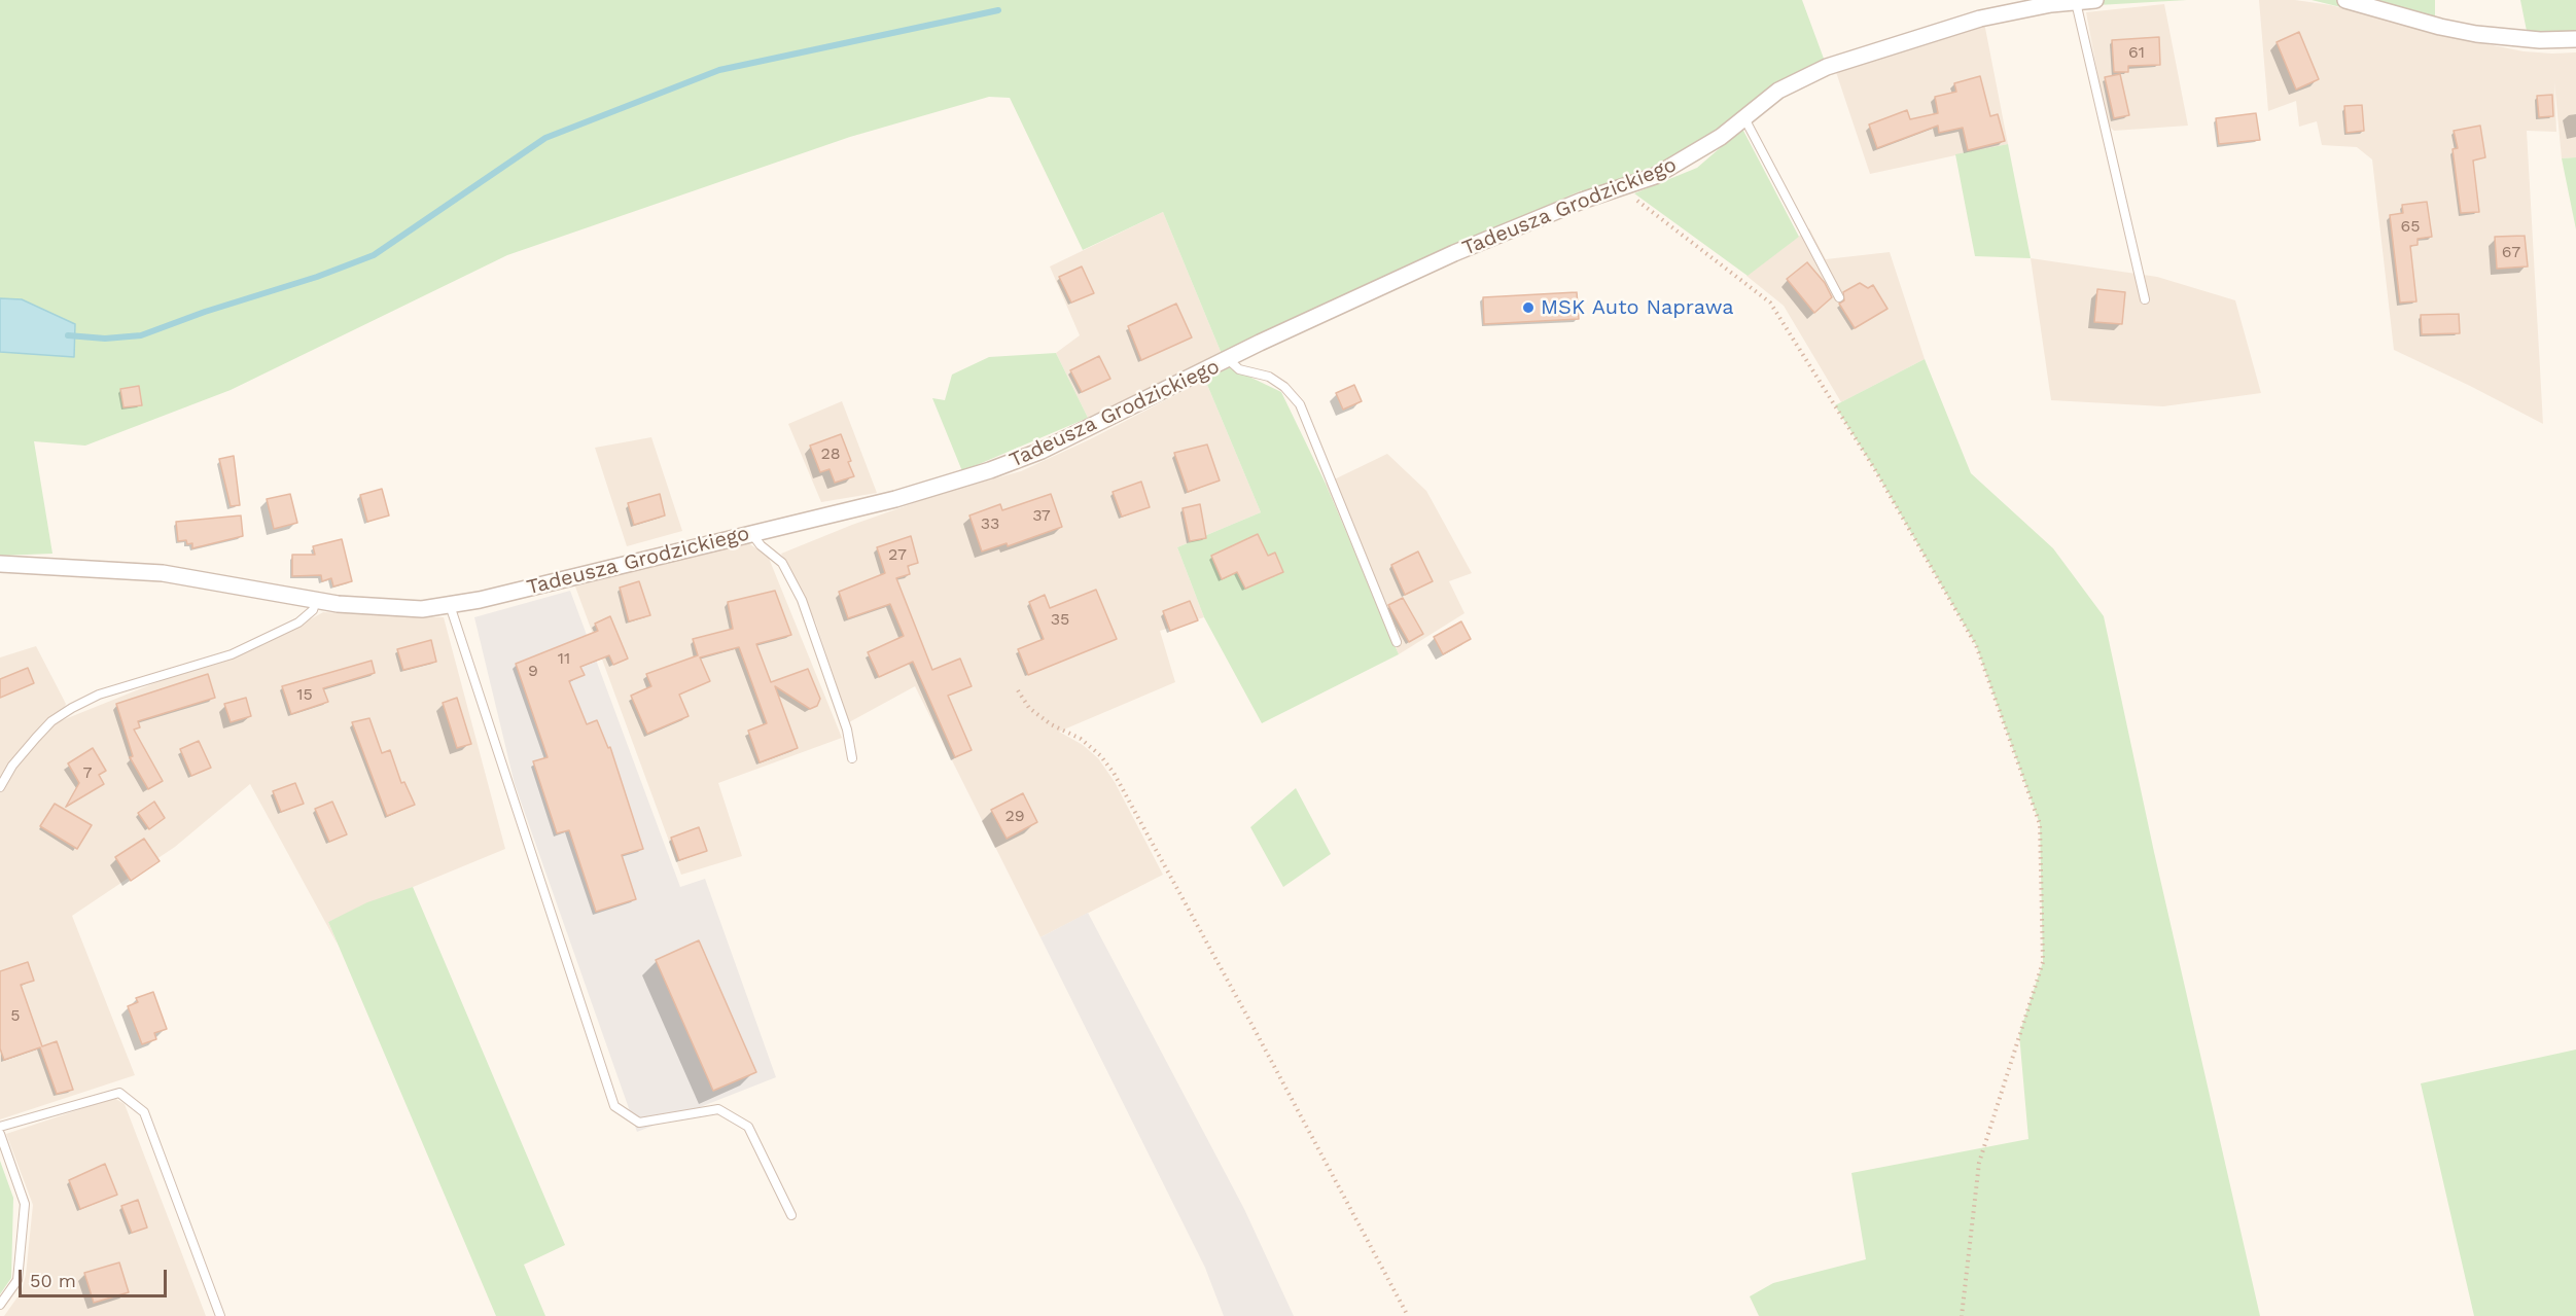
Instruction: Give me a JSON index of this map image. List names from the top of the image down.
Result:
{
  "streets": {
    "street": ["Tadeusza Grodzickiego"]
  },
  "places": ["MSK Auto Naprawa"],
  "house_numbers": [
    "61",
    "65",
    "67",
    "28",
    "37",
    "33",
    "27",
    "35",
    "11",
    "9",
    "15",
    "7",
    "29",
    "5"
  ],
  "scale_bar": "50 m"
}
